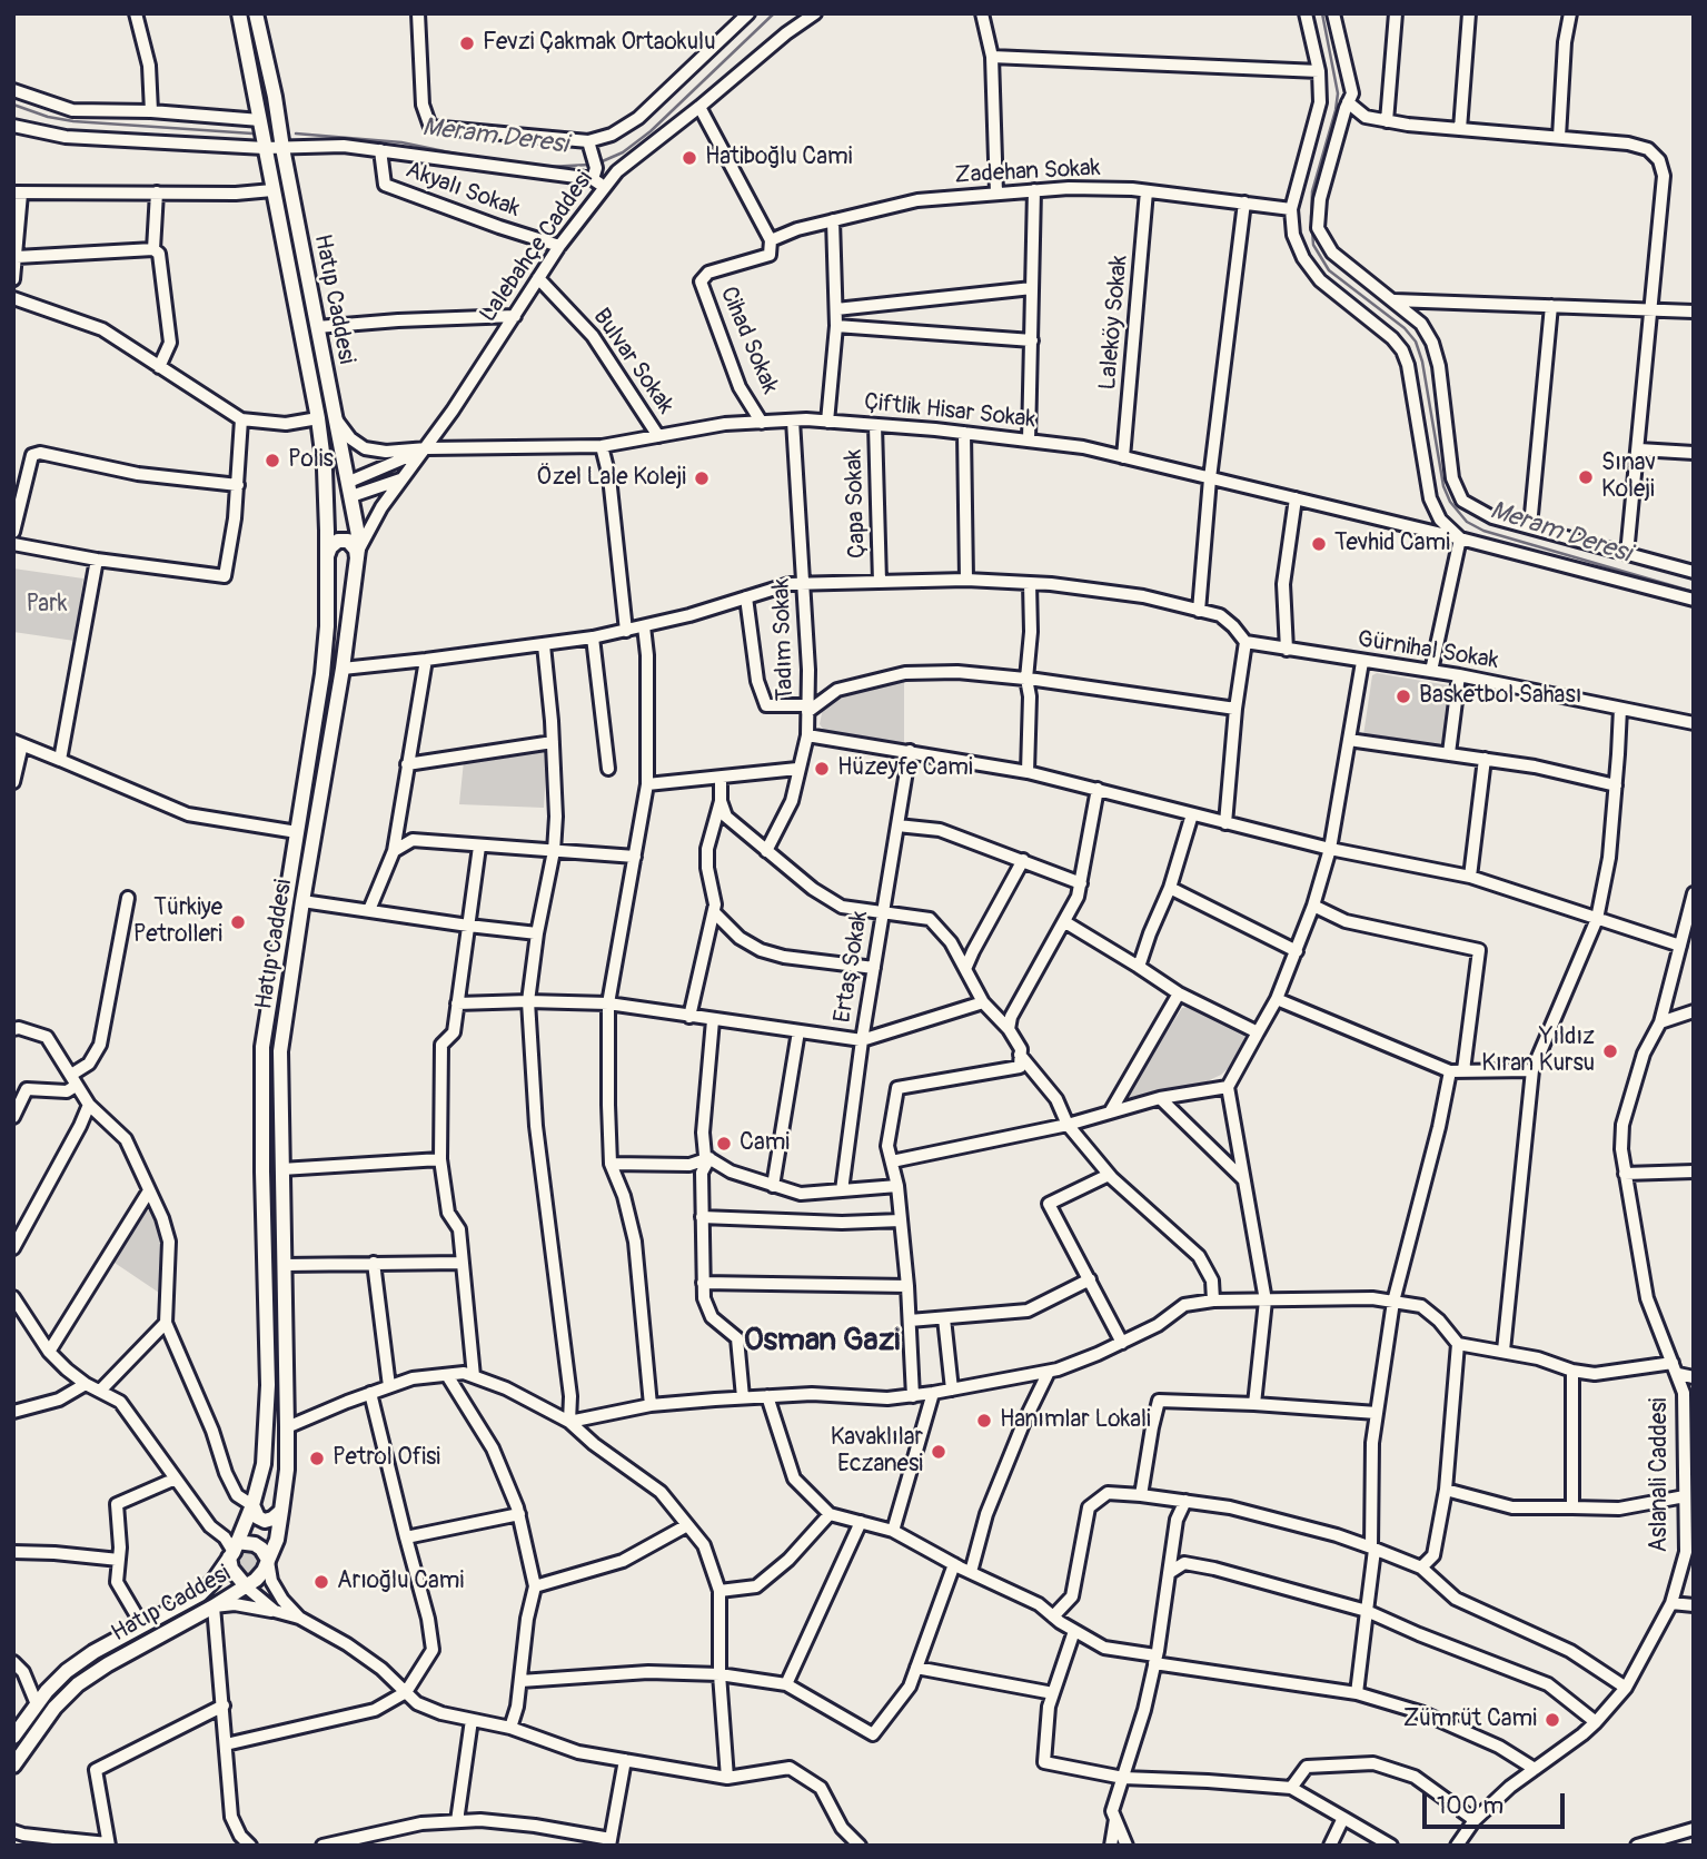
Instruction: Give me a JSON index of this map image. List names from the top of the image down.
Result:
{
  "streets": {
    "main road": ["Hatıp Caddesi"],
    "street": [
      "Zadehan Sokak",
      "Akyalı Sokak",
      "Lalebahçe Caddesi",
      "Laleköy Sokak",
      "Cihad Sokak",
      "Bulvar Sokak",
      "Çiftlik Hisar Sokak",
      "Çapa Sokak",
      "Tadım Sokak",
      "Gürnihal Sokak",
      "Ertaş Sokak",
      "Aslanali Caddesi"
    ]
  },
  "crossings": [
    ["Zadehan Sokak", "Laleköy Sokak"],
    ["Zadehan Sokak", "Cihad Sokak"],
    ["Akyalı Sokak", "Lalebahçe Caddesi"],
    ["Lalebahçe Caddesi", "Hatıp Caddesi"],
    ["Lalebahçe Caddesi", "Bulvar Sokak"],
    ["Lalebahçe Caddesi", "Çiftlik Hisar Sokak"],
    ["Hatıp Caddesi", "Çiftlik Hisar Sokak"],
    ["Laleköy Sokak", "Çiftlik Hisar Sokak"],
    ["Cihad Sokak", "Çiftlik Hisar Sokak"],
    ["Bulvar Sokak", "Çiftlik Hisar Sokak"],
    ["Çiftlik Hisar Sokak", "Çapa Sokak"],
    ["Çiftlik Hisar Sokak", "Tadım Sokak"]
  ],
  "districts": ["Osman Gazi"],
  "water": ["Meram Deresi"],
  "parks": ["Park"],
  "places": [
    "Fevzi Çakmak Ortaokulu",
    "Hatiboğlu Cami",
    "Polis",
    "Sınav Koleji",
    "Özel Lale Koleji",
    "Tevhid Cami",
    "Basketbol Sahası",
    "Hüzeyfe Cami",
    "Türkiye Petrolleri",
    "Yıldız Kıran Kursu",
    "Cami",
    "Hanımlar Lokali",
    "Kavaklılar Eczanesi",
    "Petrol Ofisi",
    "Arıoğlu Cami",
    "Zümrüt Cami"
  ],
  "scale_bar": "100 m"
}
